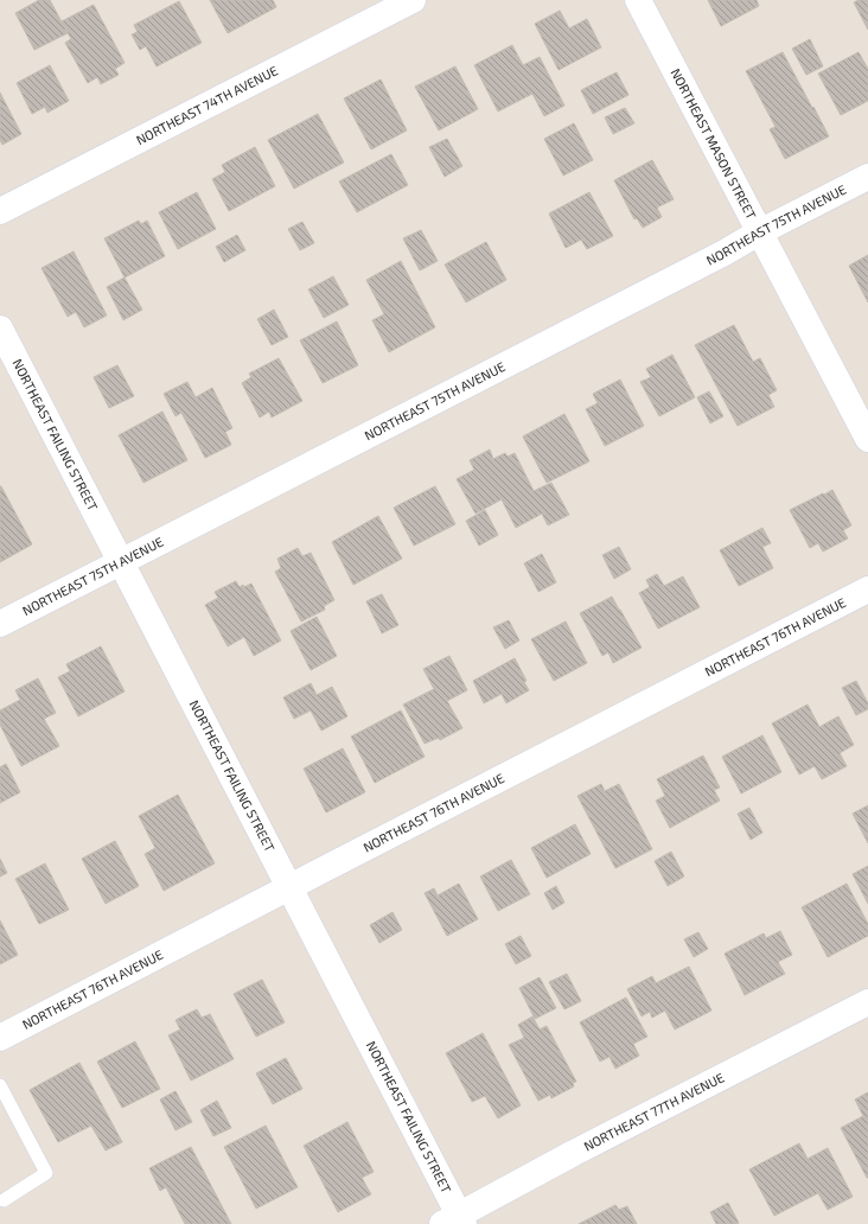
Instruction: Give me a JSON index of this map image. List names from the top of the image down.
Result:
{
  "streets": {
    "street": [
      "NORTHEAST 74TH AVENUE",
      "NORTHEAST MASON STREET",
      "NORTHEAST 75TH AVENUE",
      "NORTHEAST FAILING STREET",
      "NORTHEAST 76TH AVENUE",
      "NORTHEAST 77TH AVENUE"
    ]
  },
  "crossings": [
    ["NORTHEAST MASON STREET", "NORTHEAST 75TH AVENUE"],
    ["NORTHEAST 75TH AVENUE", "NORTHEAST FAILING STREET"],
    ["NORTHEAST FAILING STREET", "NORTHEAST 76TH AVENUE"],
    ["NORTHEAST FAILING STREET", "NORTHEAST 77TH AVENUE"]
  ]
}
